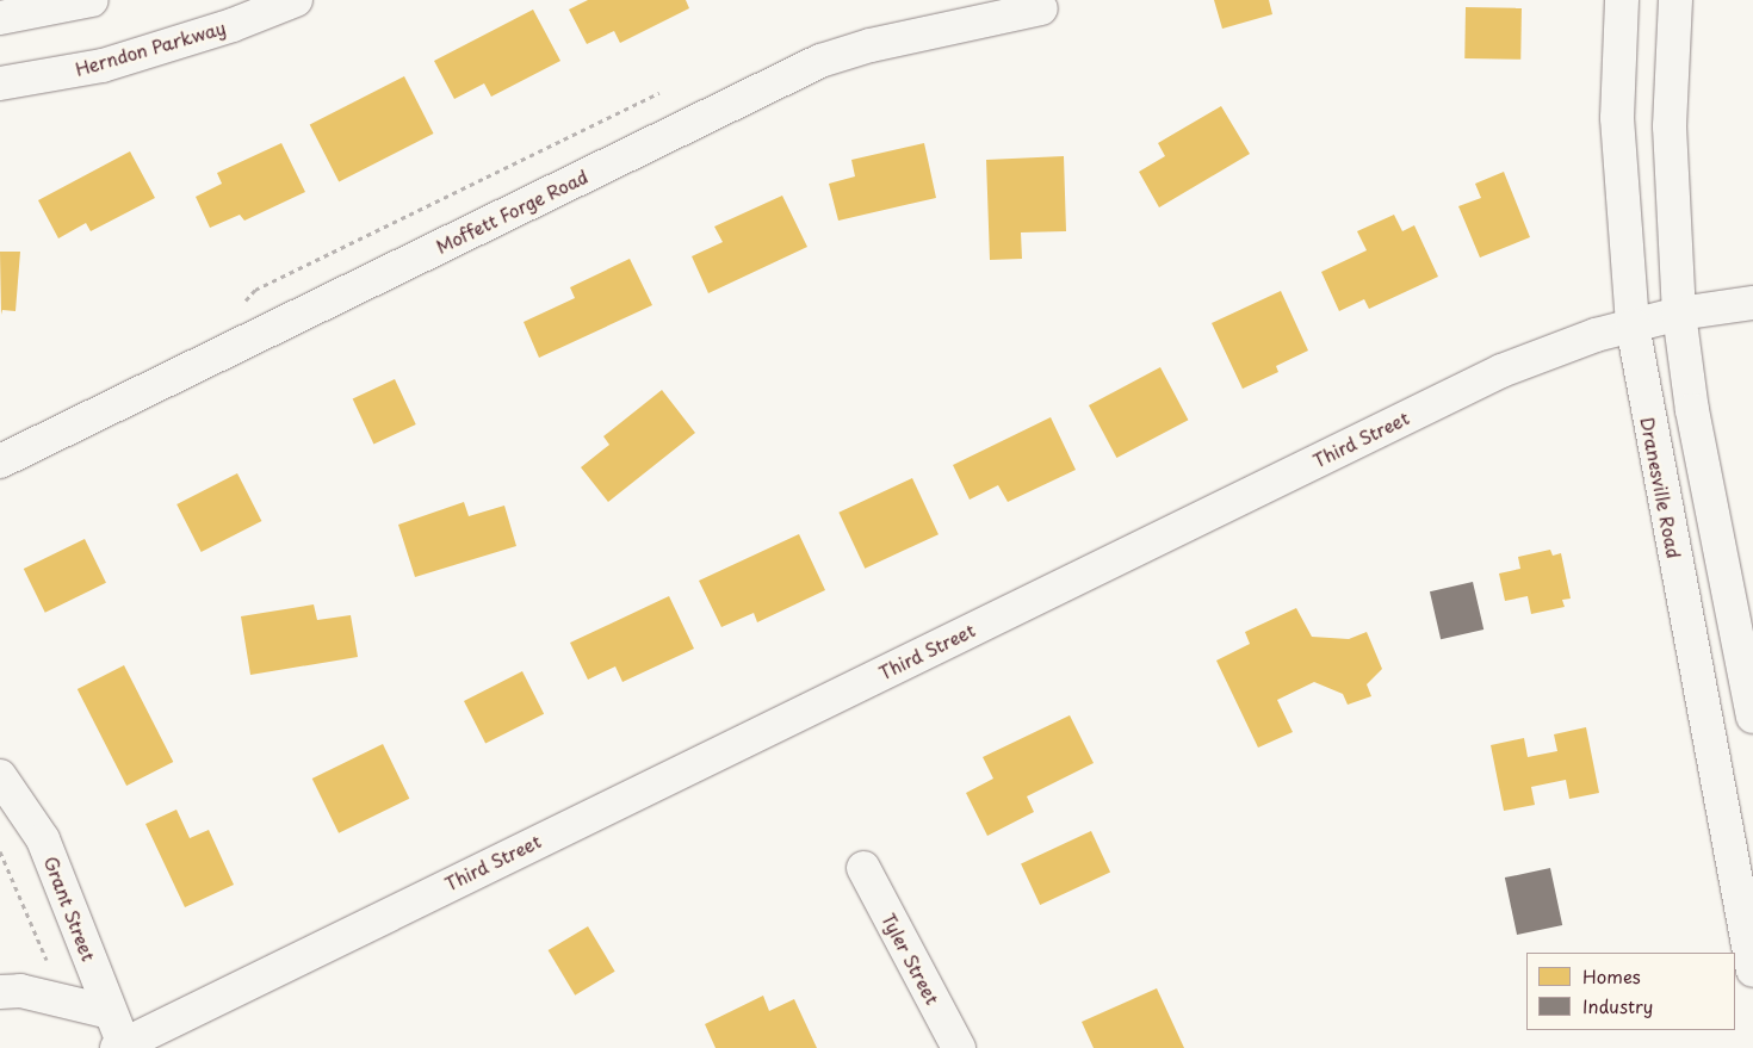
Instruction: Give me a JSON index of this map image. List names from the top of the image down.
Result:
{
  "streets": {
    "street": [
      "Herndon Parkway",
      "Moffett Forge Road",
      "Third Street",
      "Dranesville Road",
      "Grant Street",
      "Tyler Street"
    ]
  },
  "crossings": [
    ["Third Street", "Dranesville Road"],
    ["Third Street", "Grant Street"]
  ],
  "legend": ["Homes", "Industry"]
}
